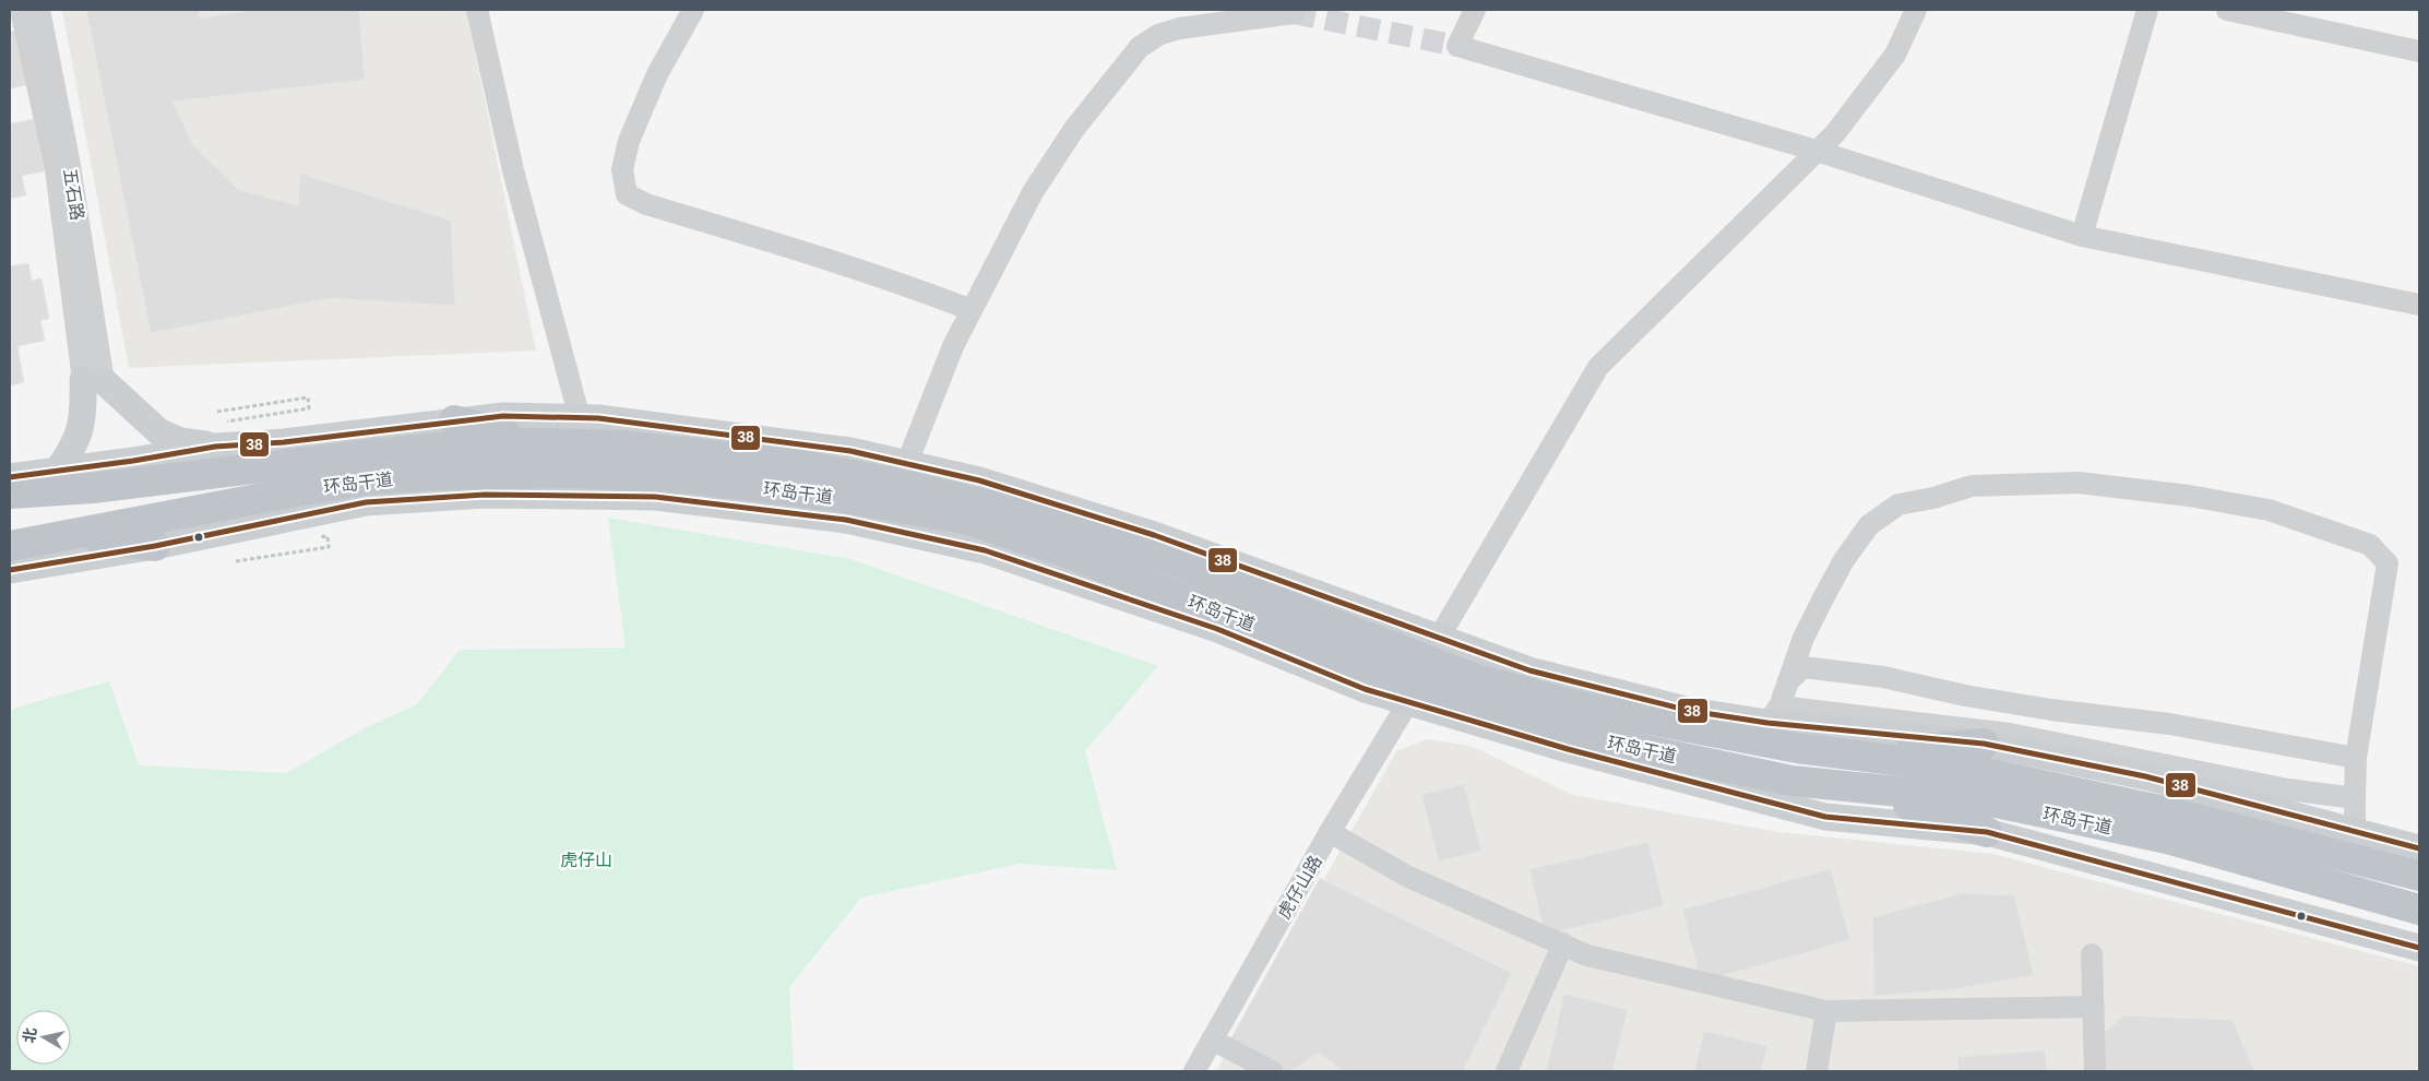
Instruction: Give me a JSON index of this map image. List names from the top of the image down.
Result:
{
  "streets": {
    "highway": ["环岛干道"],
    "street": ["五石路", "虎仔山路"]
  },
  "parks": ["虎仔山"],
  "lines": ["transit line 38"],
  "north": "left"
}
